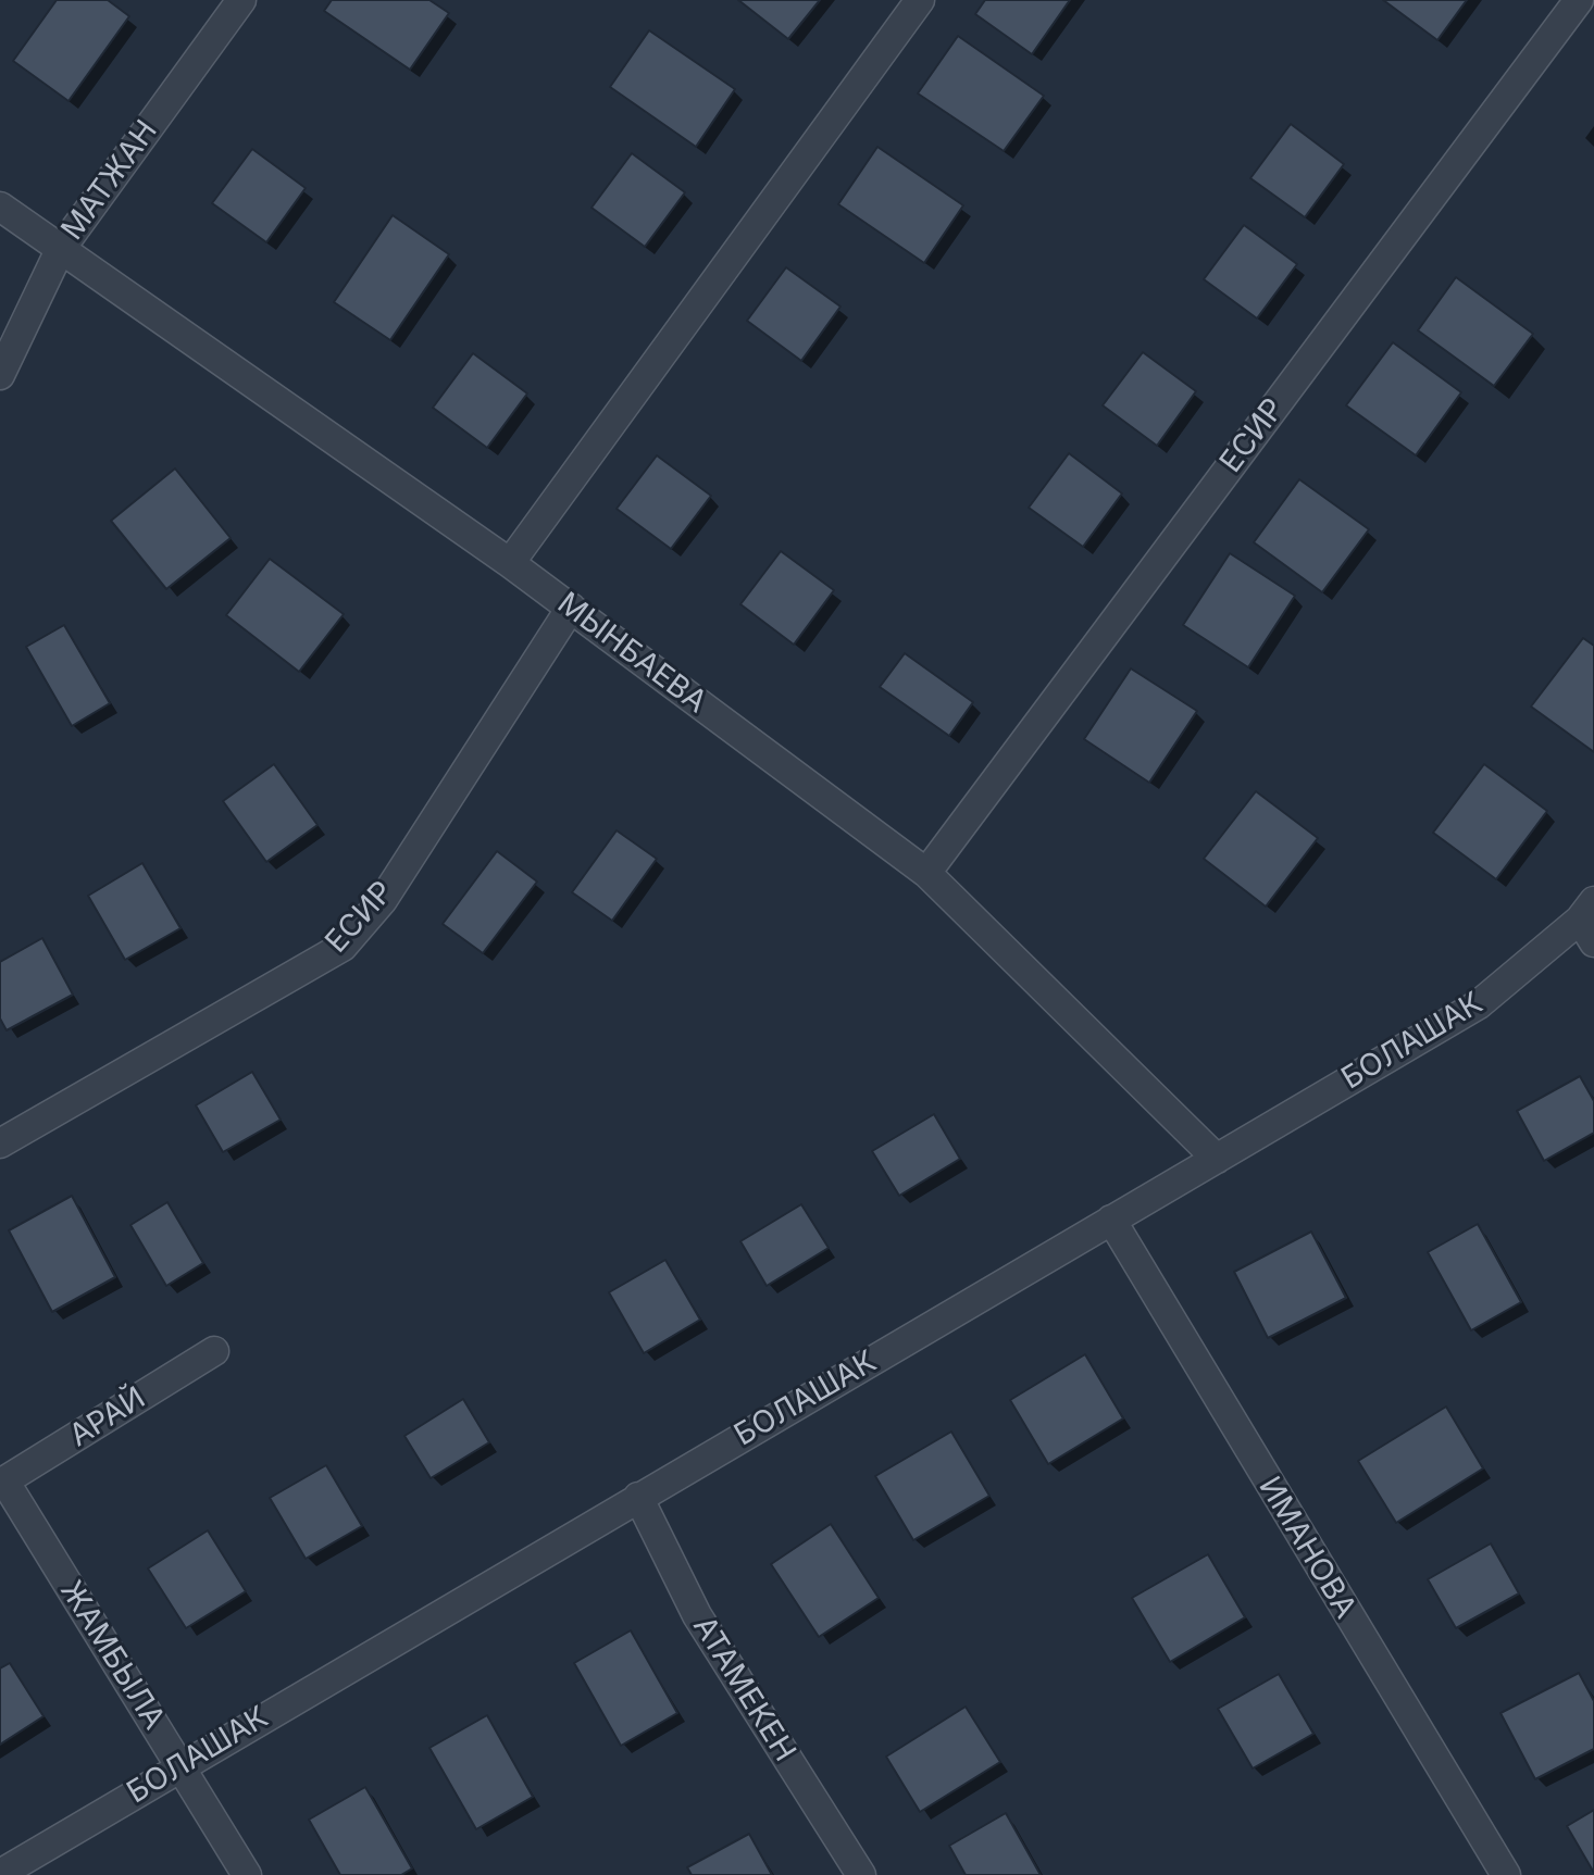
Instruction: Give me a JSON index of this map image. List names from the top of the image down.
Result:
{
  "streets": {
    "street": [
      "МАТЖАН",
      "ЕСИР",
      "МЫНБАЕВА",
      "БОЛАШАК",
      "АРАЙ",
      "ИМАНОВА",
      "ЖАМБЫЛА",
      "АТАМЕКЕН"
    ]
  },
  "crossings": [
    ["МАТЖАН", "МЫНБАЕВА"],
    ["ЕСИР", "МЫНБАЕВА"],
    ["МЫНБАЕВА", "БОЛАШАК"],
    ["БОЛАШАК", "ИМАНОВА"],
    ["БОЛАШАК", "ЖАМБЫЛА"],
    ["БОЛАШАК", "АТАМЕКЕН"],
    ["АРАЙ", "ЖАМБЫЛА"]
  ]
}
